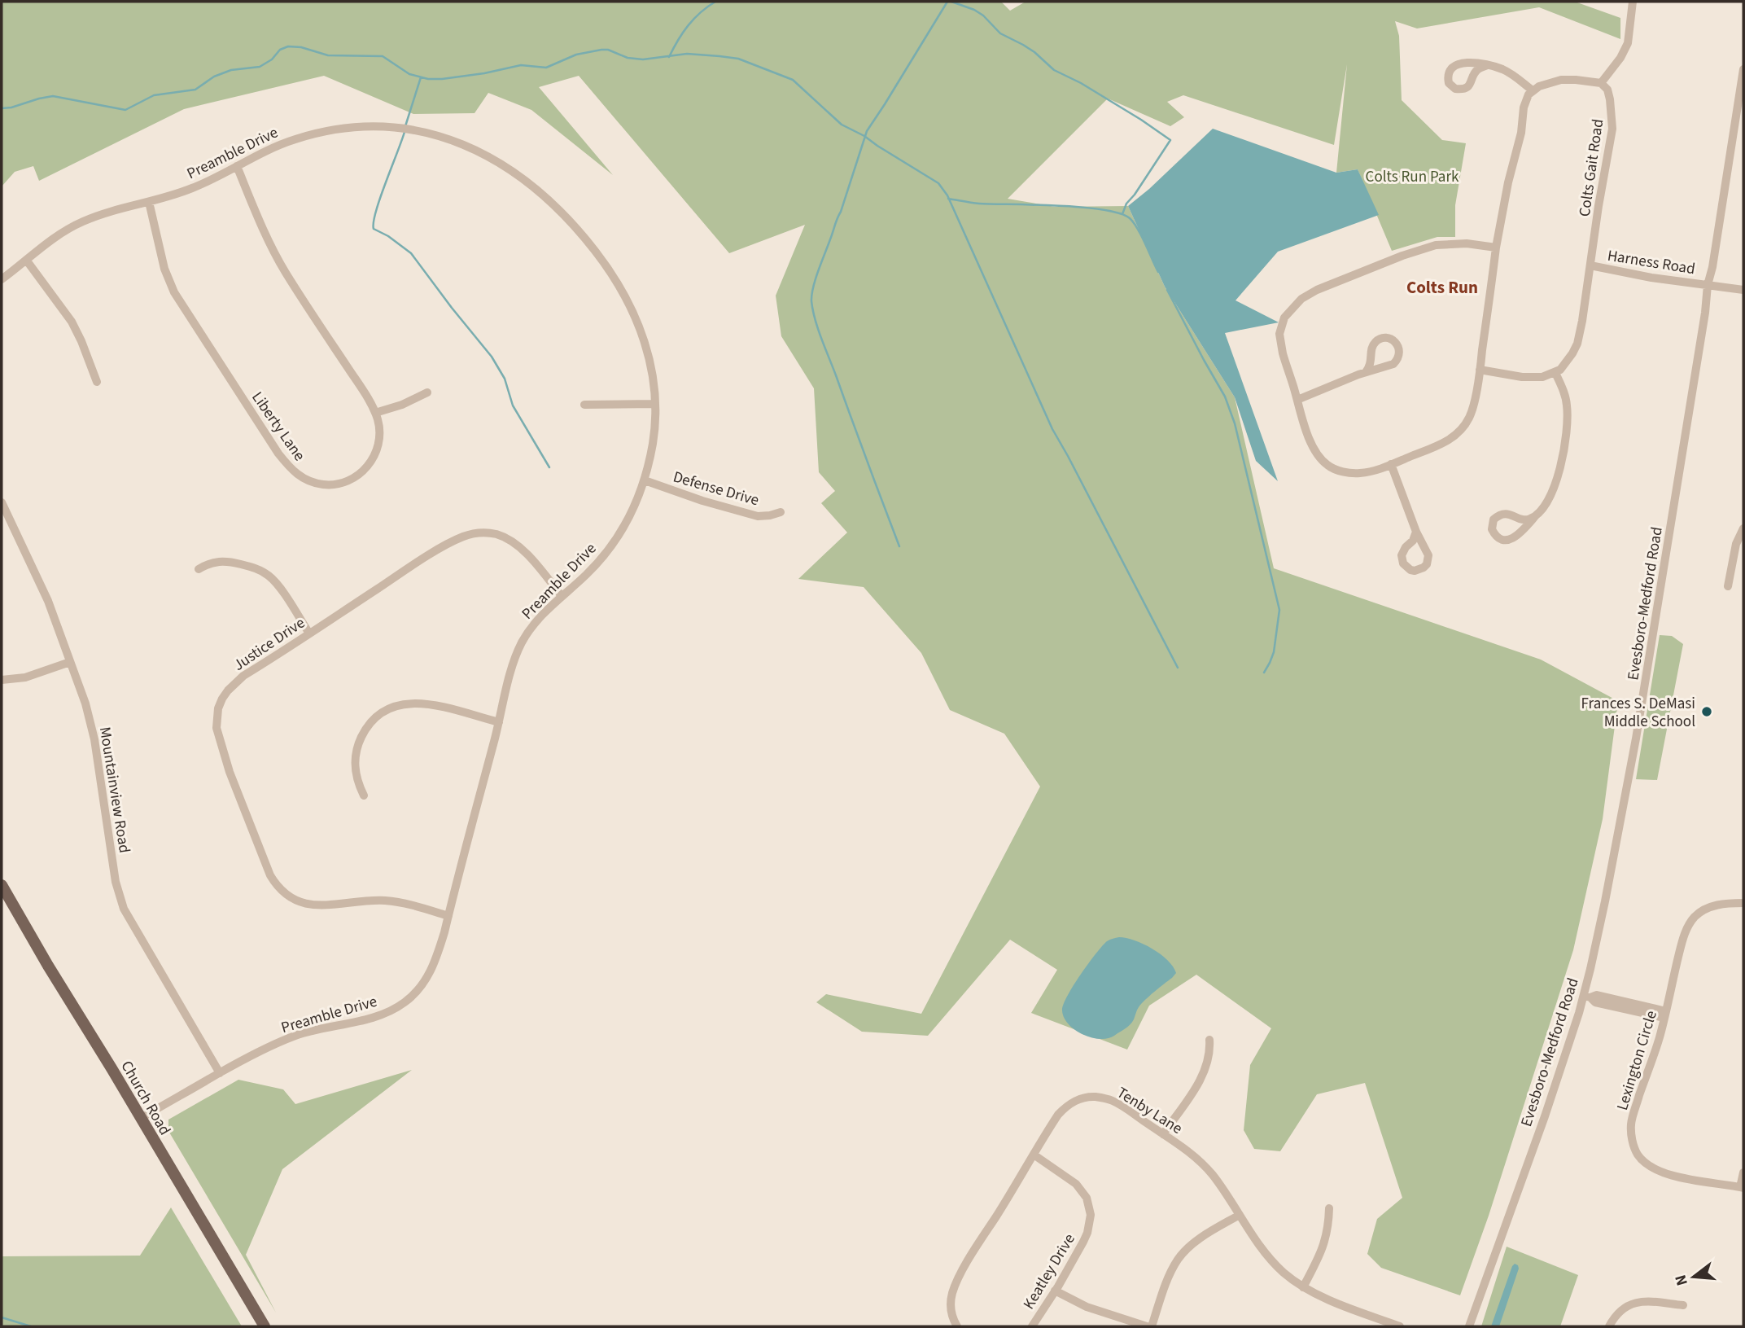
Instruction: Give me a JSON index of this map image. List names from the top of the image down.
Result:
{
  "streets": {
    "main road": ["Church Road"],
    "street": [
      "Preamble Drive",
      "Colts Gait Road",
      "Harness Road",
      "Liberty Lane",
      "Defense Drive",
      "Evesboro-Medford Road",
      "Justice Drive",
      "Mountainview Road",
      "Lexington Circle",
      "Tenby Lane",
      "Keatley Drive"
    ]
  },
  "crossings": [
    ["Preamble Drive", "Liberty Lane"],
    ["Preamble Drive", "Defense Drive"],
    ["Preamble Drive", "Justice Drive"],
    ["Preamble Drive", "Mountainview Road"],
    ["Preamble Drive", "Church Road"],
    ["Colts Gait Road", "Harness Road"],
    ["Harness Road", "Evesboro-Medford Road"],
    ["Tenby Lane", "Keatley Drive"]
  ],
  "districts": ["Colts Run"],
  "parks": ["Colts Run Park"],
  "places": ["Frances S. DeMasi Middle School"],
  "north": "left"
}
